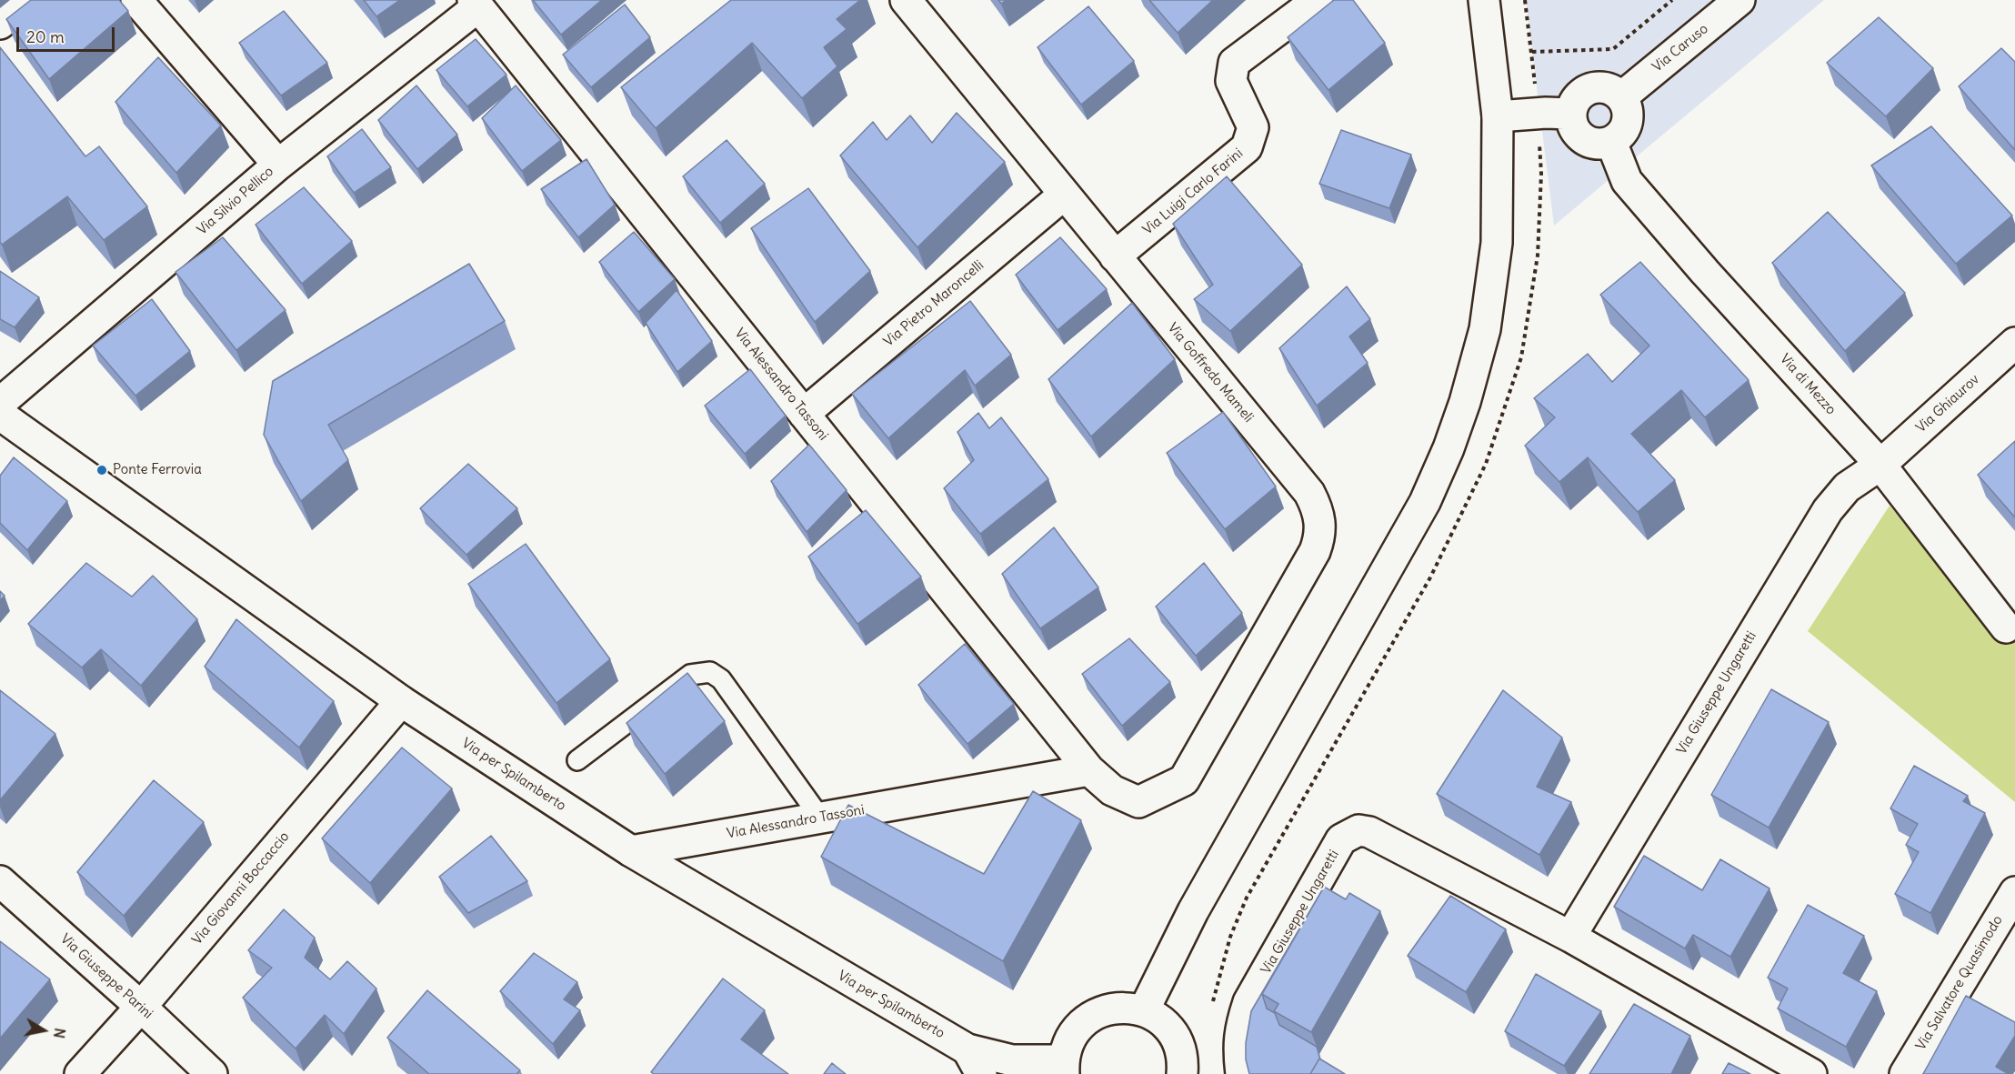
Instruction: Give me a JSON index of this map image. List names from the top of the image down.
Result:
{
  "streets": {
    "street": [
      "Via Caruso",
      "Via Luigi Carlo Farini",
      "Via Silvio Pellico",
      "Via Pietro Maroncelli",
      "Via Goffredo Mameli",
      "Via Alessandro Tassoni",
      "Via di Mezzo",
      "Via Ghiaurov",
      "Via Giuseppe Ungaretti",
      "Via per Spilamberto",
      "Via Giovanni Boccaccio",
      "Via Giuseppe Parini",
      "Via Salvatore Quasimodo"
    ]
  },
  "crossings": [
    ["Via Caruso", "Via di Mezzo"],
    ["Via Luigi Carlo Farini", "Via Goffredo Mameli"],
    ["Via Silvio Pellico", "Via Alessandro Tassoni"],
    ["Via Pietro Maroncelli", "Via Goffredo Mameli"],
    ["Via Pietro Maroncelli", "Via Alessandro Tassoni"],
    ["Via Goffredo Mameli", "Via Alessandro Tassoni"],
    ["Via Alessandro Tassoni", "Via per Spilamberto"],
    ["Via di Mezzo", "Via Ghiaurov"],
    ["Via di Mezzo", "Via Giuseppe Ungaretti"],
    ["Via Ghiaurov", "Via Giuseppe Ungaretti"],
    ["Via per Spilamberto", "Via Giovanni Boccaccio"],
    ["Via Giovanni Boccaccio", "Via Giuseppe Parini"]
  ],
  "places": ["Ponte Ferrovia"],
  "scale_bar": "20 m",
  "north": "right"
}
